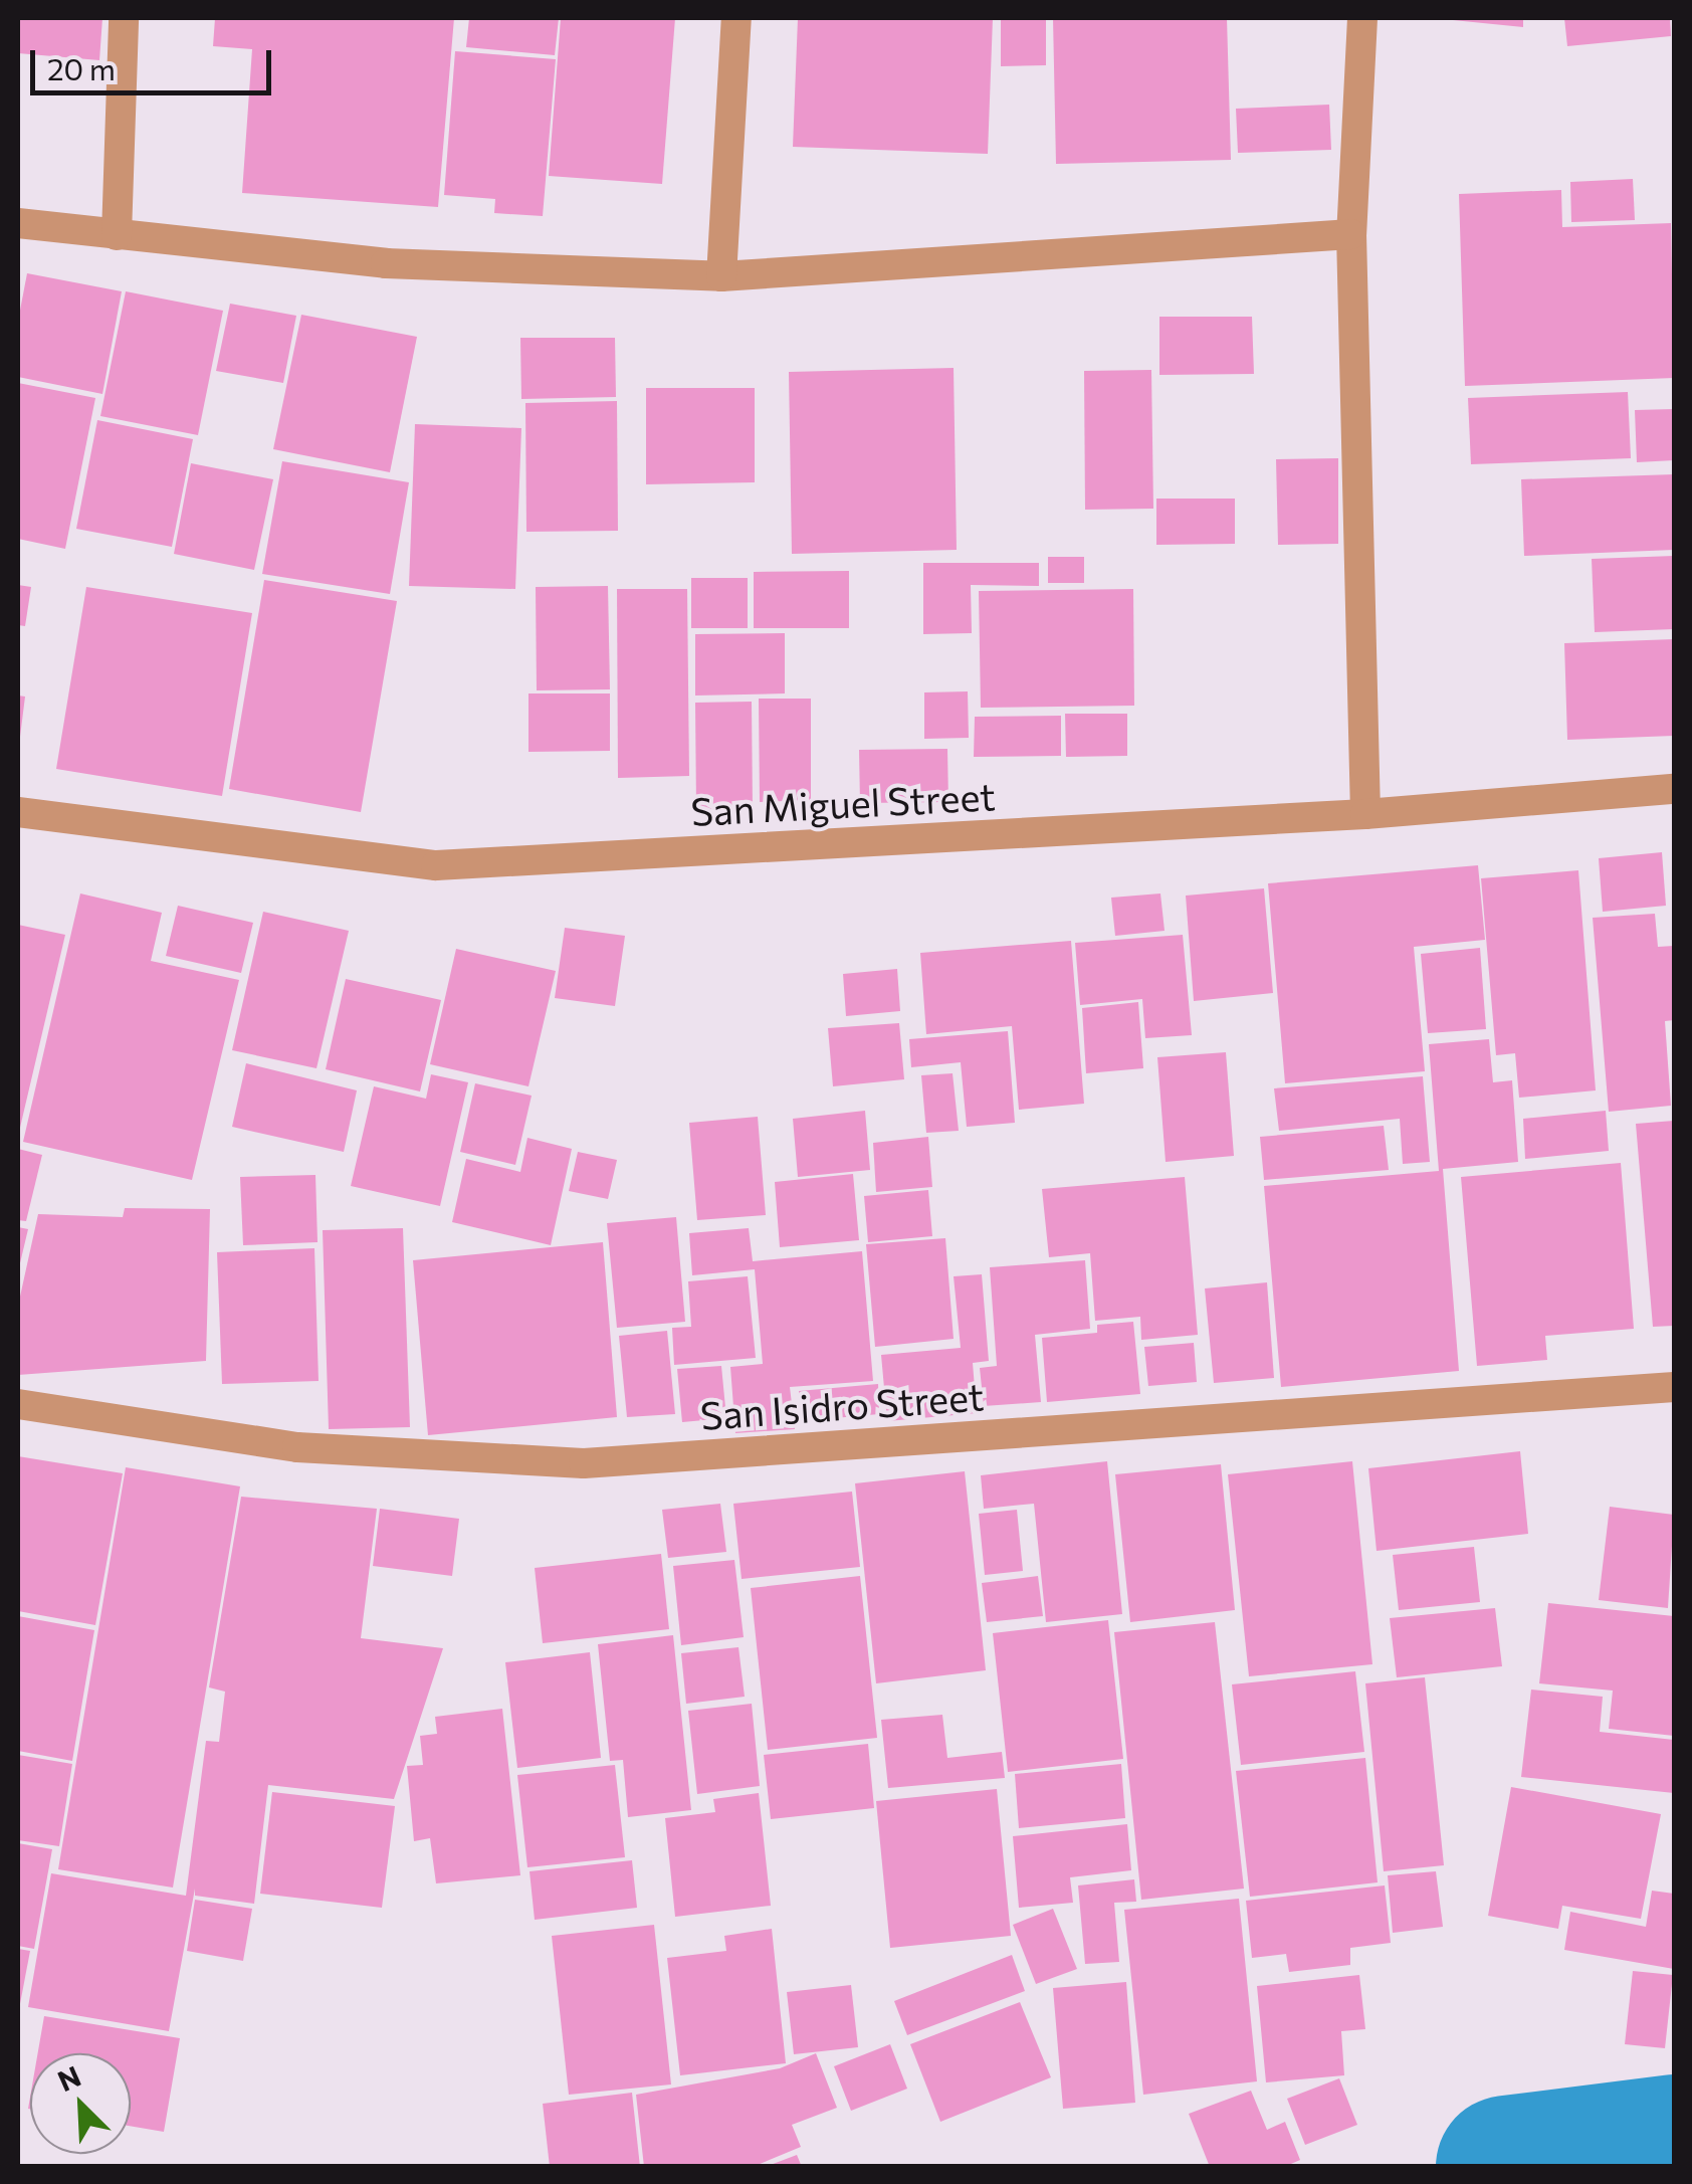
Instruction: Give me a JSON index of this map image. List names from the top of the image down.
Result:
{
  "streets": {
    "street": ["San Miguel Street", "San Isidro Street"]
  },
  "scale_bar": "20 m",
  "north": "top left"
}
